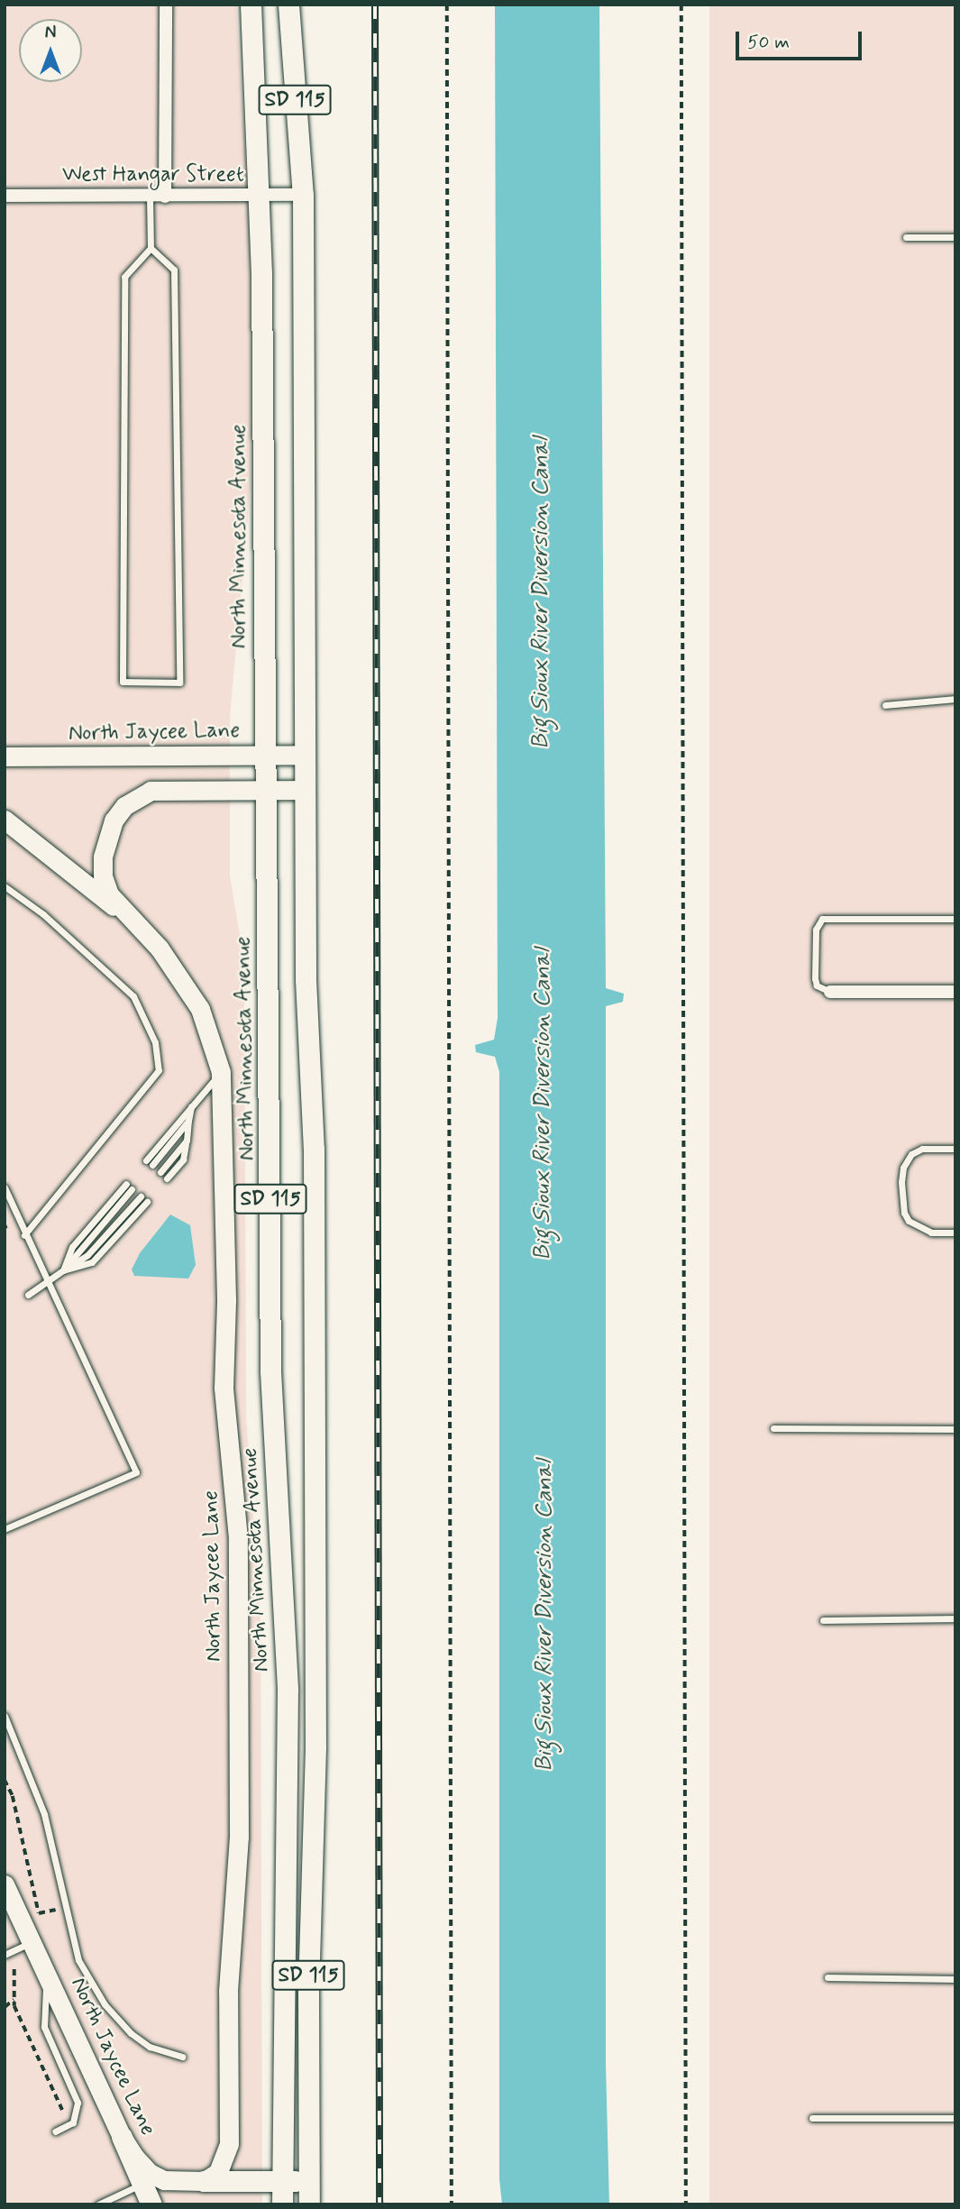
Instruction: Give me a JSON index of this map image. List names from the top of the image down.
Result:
{
  "streets": {
    "main road": ["SD 115", "North Minnesota Avenue", "North Jaycee Lane"],
    "street": ["West Hangar Street"]
  },
  "crossings": [
    ["SD 115", "West Hangar Street"],
    ["SD 115", "North Jaycee Lane"],
    ["West Hangar Street", "North Minnesota Avenue"],
    ["North Minnesota Avenue", "North Jaycee Lane"]
  ],
  "water": ["Big Sioux River Diversion Canal"],
  "scale_bar": "50 m",
  "north": "top"
}
